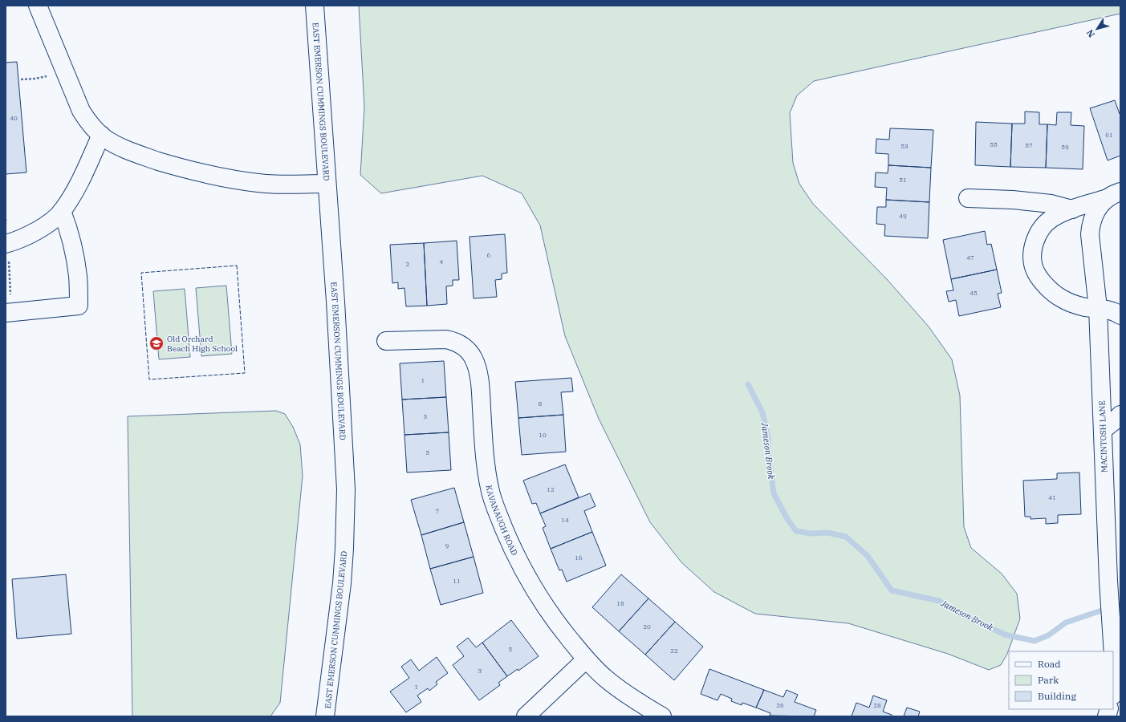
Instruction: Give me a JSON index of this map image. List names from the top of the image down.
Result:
{
  "streets": {
    "street": ["EAST EMERSON CUMMINGS BOULEVARD", "MACINTOSH LANE", "KAVANAUGH ROAD"]
  },
  "water": ["Jameson Brook"],
  "places": {
    "school or university": ["Old Orchard Beach High School"]
  },
  "house_numbers": [
    "40",
    "61",
    "55",
    "57",
    "53",
    "59",
    "51",
    "49",
    "6",
    "47",
    "4",
    "2",
    "45",
    "1",
    "8",
    "3",
    "10",
    "5",
    "12",
    "41",
    "7",
    "14",
    "9",
    "16",
    "11",
    "18",
    "20",
    "5",
    "22",
    "3",
    "1",
    "26",
    "28"
  ],
  "legend": ["Road", "Park", "Building"],
  "north": "bottom left"
}
